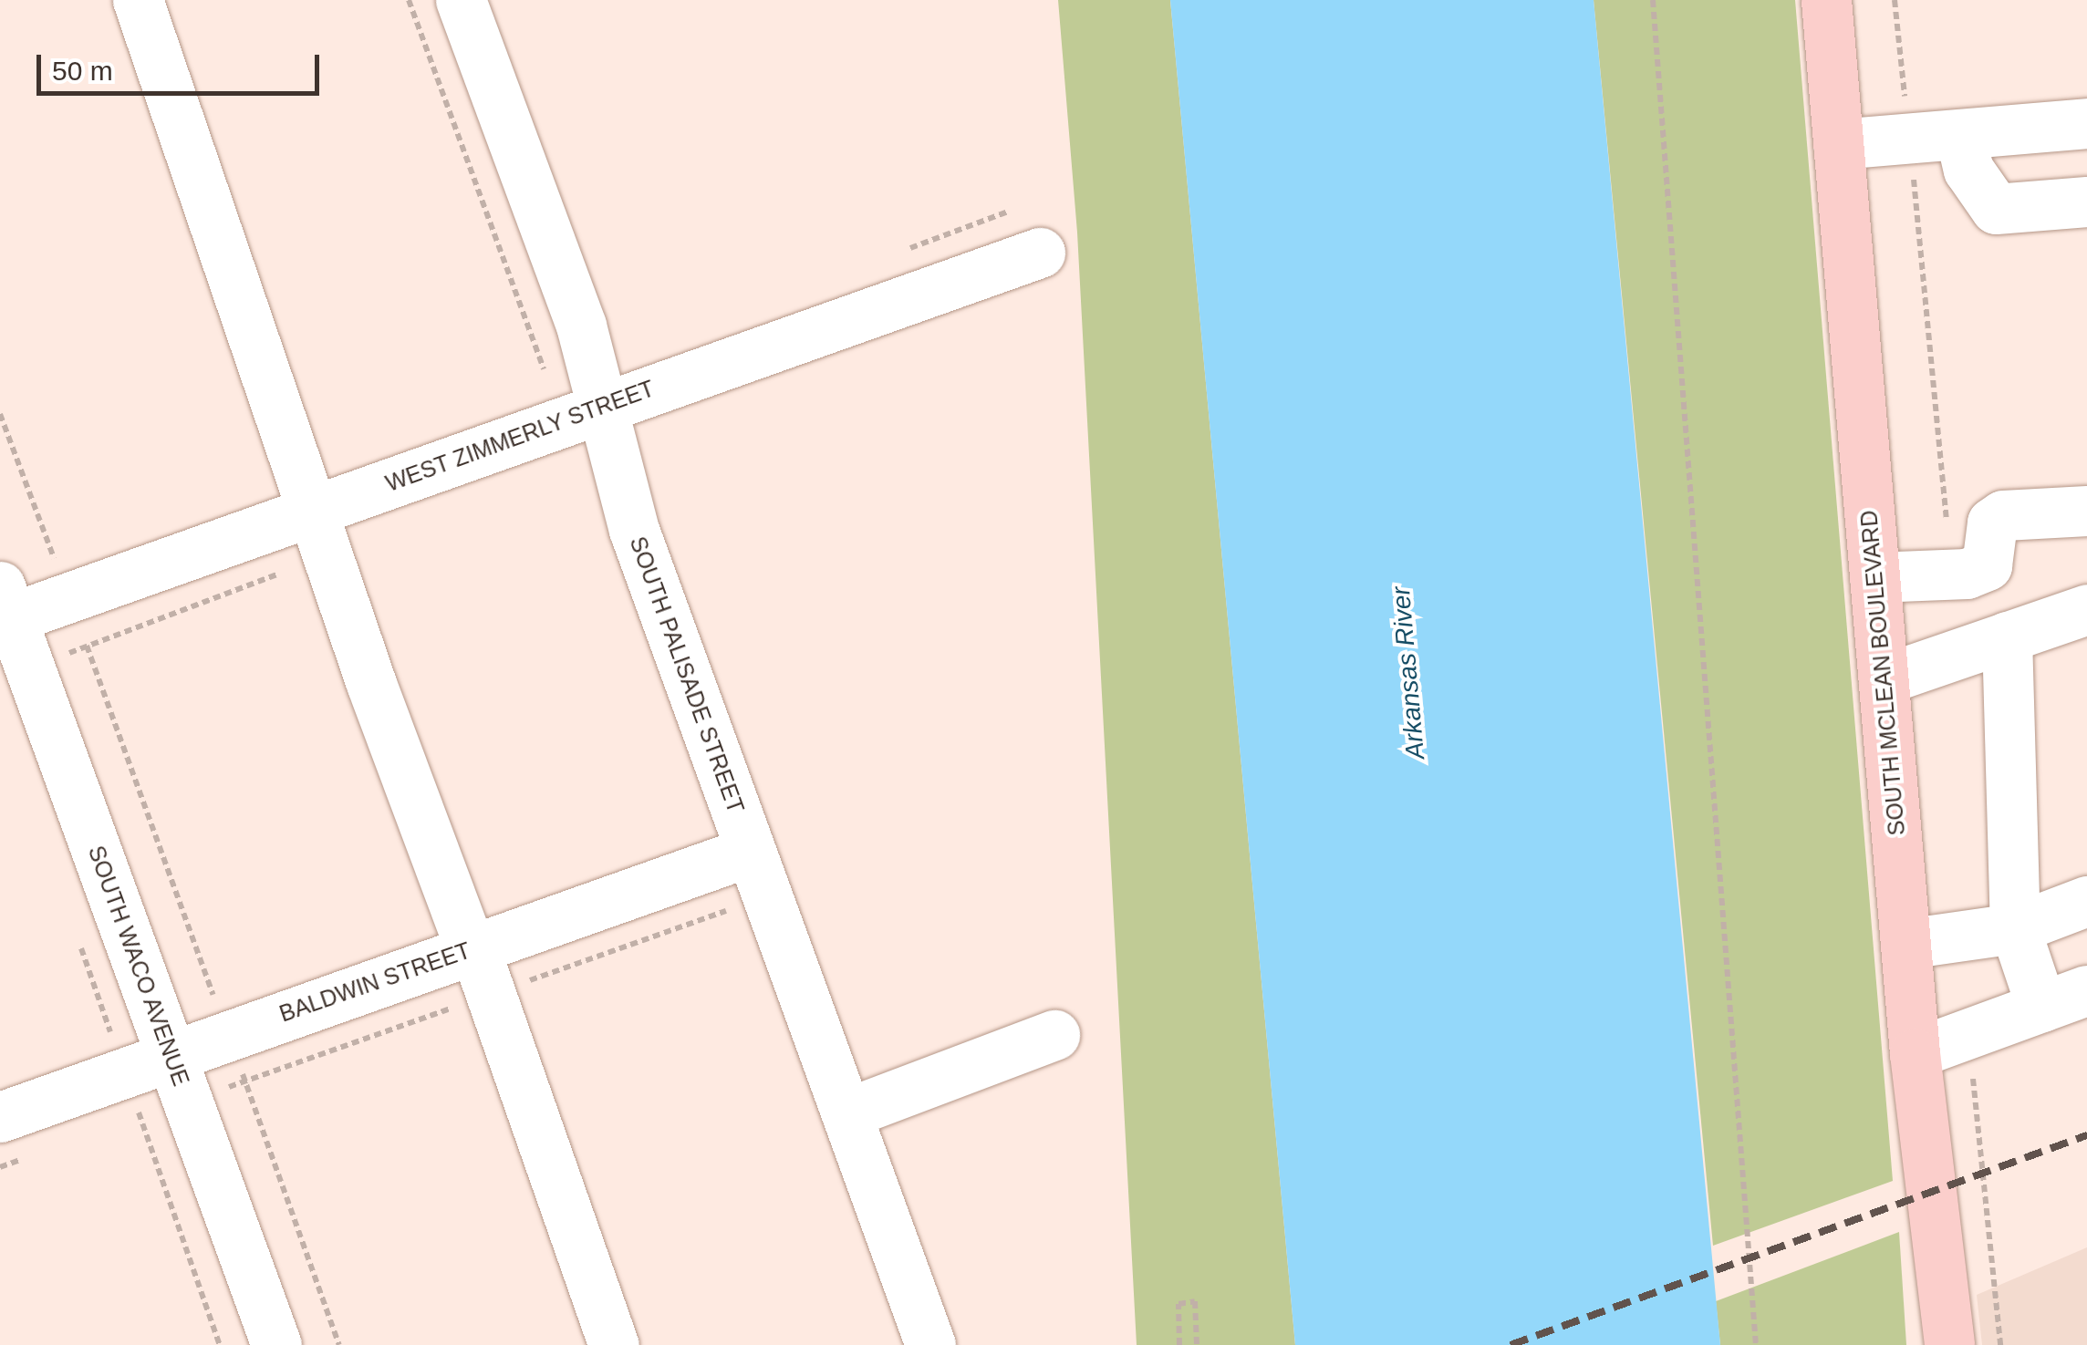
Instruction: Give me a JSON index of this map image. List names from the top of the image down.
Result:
{
  "streets": {
    "main road": ["SOUTH MCLEAN BOULEVARD"],
    "street": [
      "WEST ZIMMERLY STREET",
      "SOUTH PALISADE STREET",
      "SOUTH WACO AVENUE",
      "BALDWIN STREET"
    ]
  },
  "crossings": [
    ["WEST ZIMMERLY STREET", "SOUTH PALISADE STREET"],
    ["WEST ZIMMERLY STREET", "SOUTH WACO AVENUE"],
    ["SOUTH PALISADE STREET", "BALDWIN STREET"],
    ["SOUTH WACO AVENUE", "BALDWIN STREET"]
  ],
  "water": ["Arkansas River"],
  "scale_bar": "50 m"
}
